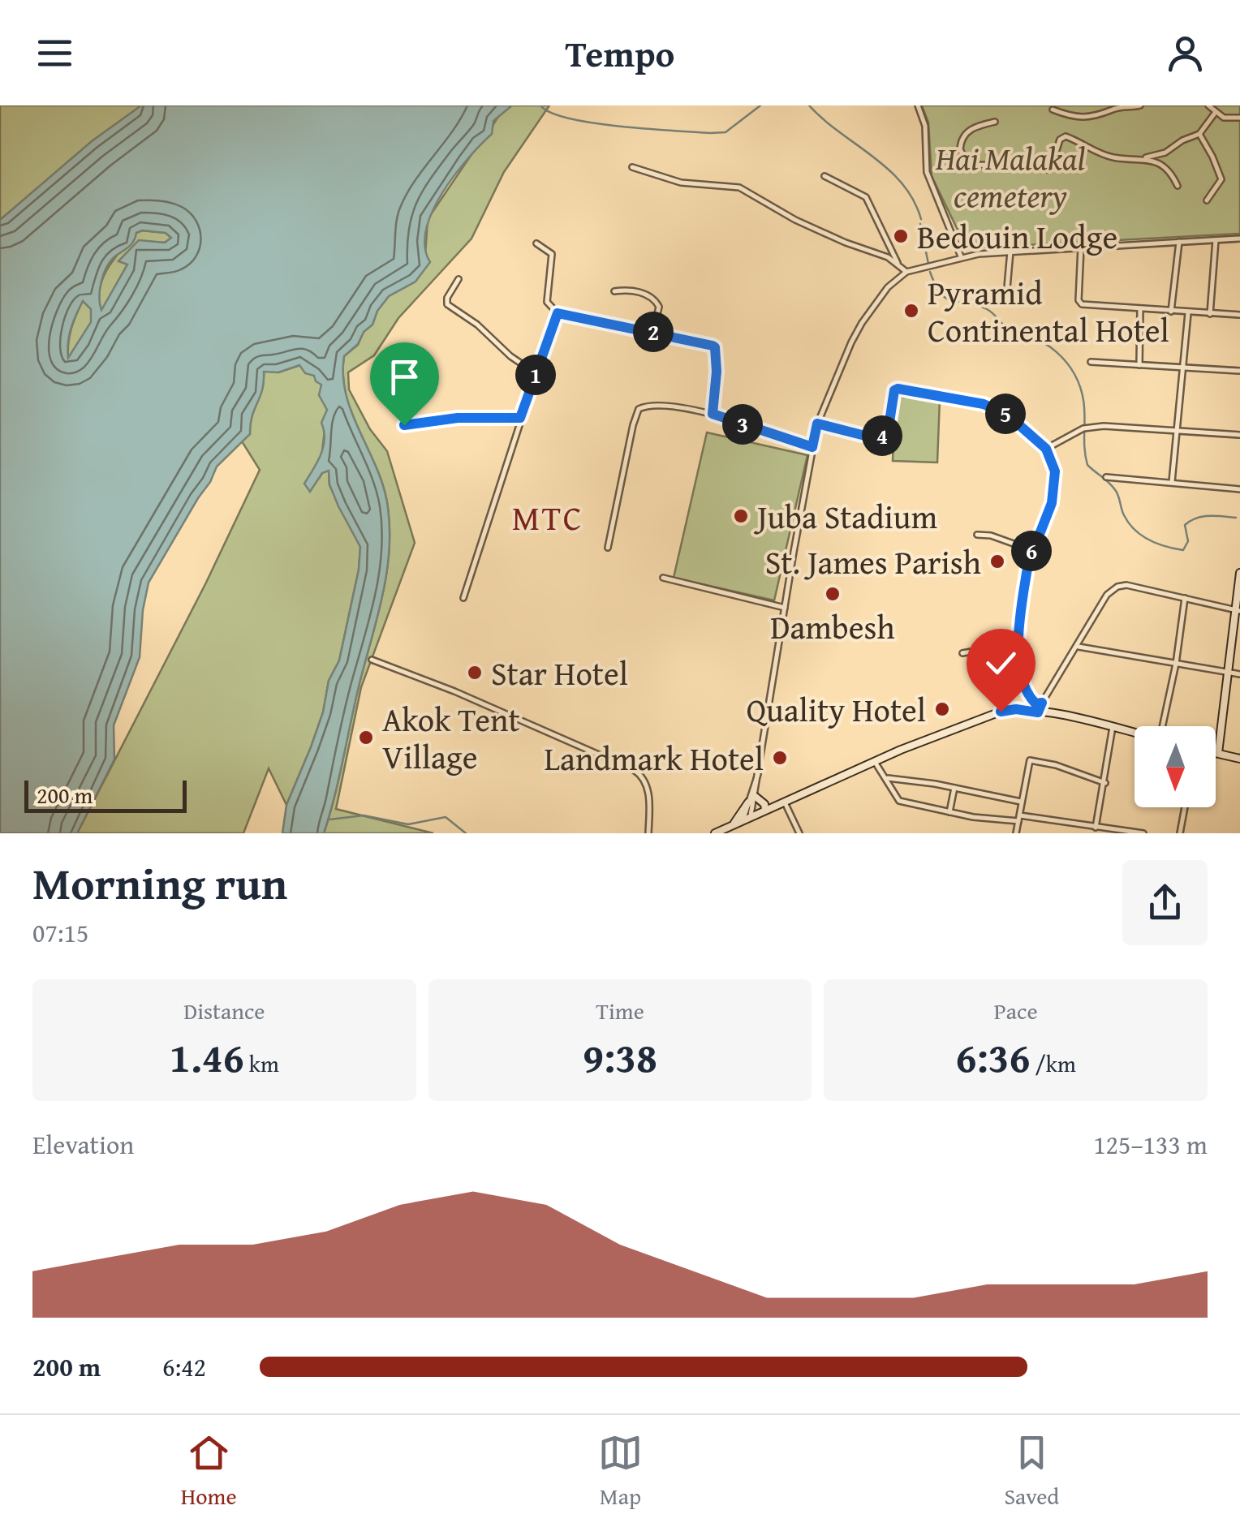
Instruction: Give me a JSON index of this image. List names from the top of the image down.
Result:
{
  "districts": ["MTC"],
  "parks": ["Hai Malakal cemetery"],
  "places": [
    "Bedouin Lodge",
    "Pyramid Continental Hotel",
    "Juba Stadium",
    "St. James Parish",
    "Dambesh",
    "Star Hotel",
    "Quality Hotel",
    "Akok Tent Village",
    "Landmark Hotel"
  ],
  "scale_bar": "200 m",
  "north": "bottom",
  "page": {
    "header": "Tempo",
    "pins": [
      "2",
      "1",
      "5",
      "3",
      "4",
      "6"
    ],
    "scale": "200 m",
    "heading": ["Morning run", "07:15"],
    "stats": [
      ["Distance", "1.46 km"],
      ["Time", "9:38"],
      ["Pace", "6:36 /km"]
    ],
    "chart": ["Elevation", "125–133 m"],
    "list": [
      {
        "name": "200 m",
        "note": "6:42"
      }
    ],
    "tabs": ["Home", "Map", "Saved"]
  }
}
